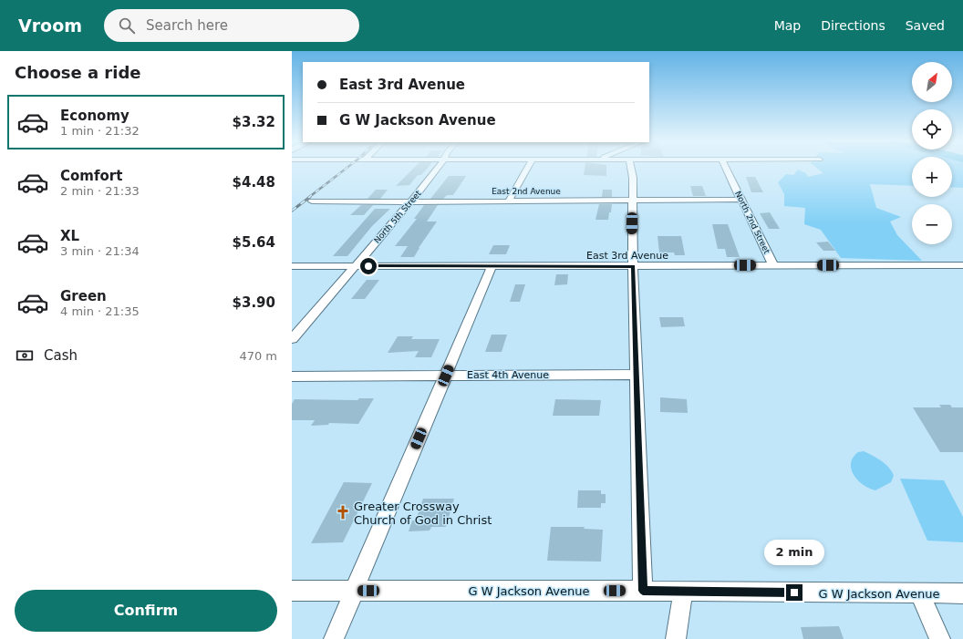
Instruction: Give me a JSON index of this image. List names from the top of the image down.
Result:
{
  "streets": {
    "street": [
      "East 2nd Avenue",
      "North 5th Street",
      "North 2nd Street",
      "East 3rd Avenue",
      "East 4th Avenue",
      "G W Jackson Avenue"
    ]
  },
  "crossings": [
    ["East 2nd Avenue", "North 5th Street"],
    ["East 2nd Avenue", "North 2nd Street"],
    ["North 5th Street", "East 3rd Avenue"],
    ["North 2nd Street", "East 3rd Avenue"]
  ],
  "places": {
    "church": ["Greater Crossway Church of God in Christ"]
  },
  "north": "top right",
  "page": {
    "header": "Vroom",
    "search": "Search here",
    "nav": ["Map", "Directions", "Saved"],
    "heading": "Choose a ride",
    "map_buttons": ["+", "−"],
    "banner": ["East 3rd Avenue", "G W Jackson Avenue"],
    "list": [
      {
        "name": "Economy",
        "note": "1 min · 21:32",
        "value": "$3.32"
      },
      {
        "name": "Comfort",
        "note": "2 min · 21:33",
        "value": "$4.48"
      },
      {
        "name": "XL",
        "note": "3 min · 21:34",
        "value": "$5.64"
      },
      {
        "name": "Green",
        "note": "4 min · 21:35",
        "value": "$3.90"
      }
    ],
    "pay": ["Cash", "470 m"],
    "bubble": "2 min",
    "buttons": "Confirm"
  }
}
